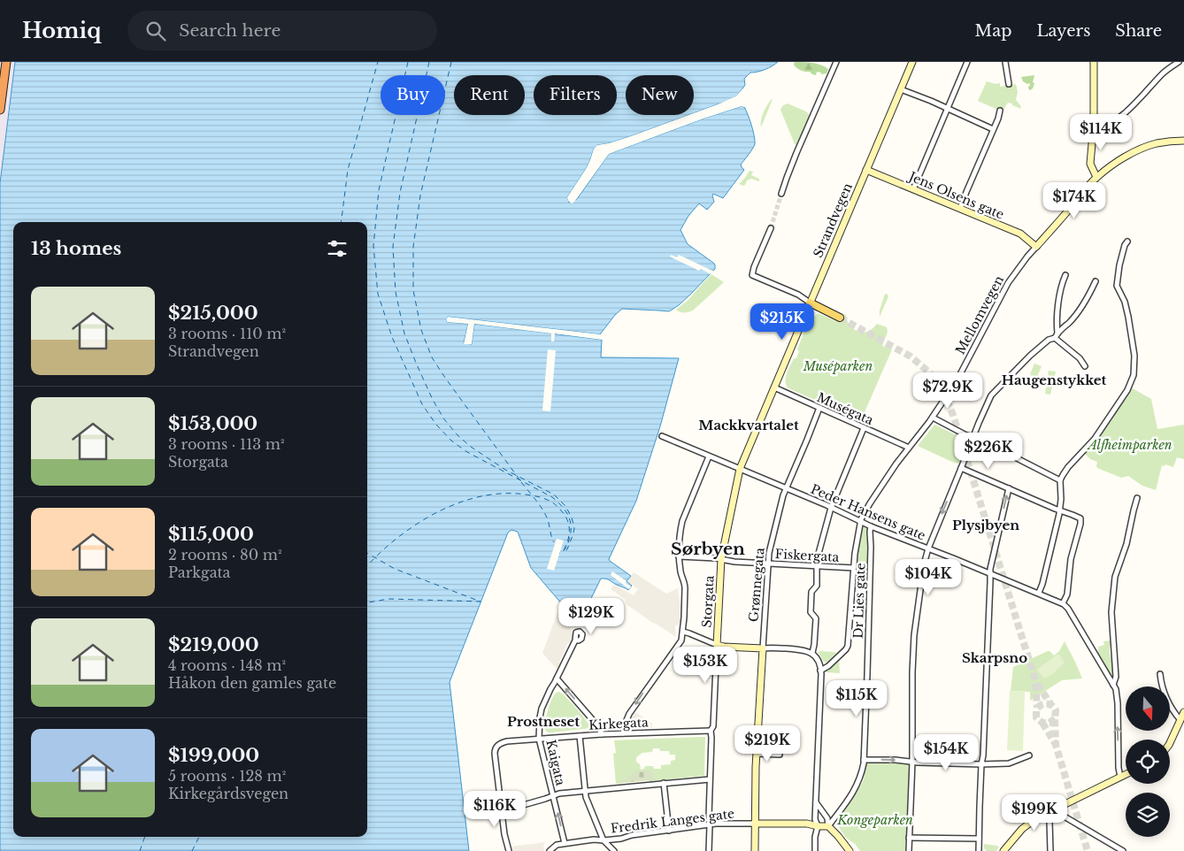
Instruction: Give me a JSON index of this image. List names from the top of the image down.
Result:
{
  "streets": {
    "street": [
      "Jens Olsens gate",
      "Strandvegen",
      "Mellomvegen",
      "Muségata",
      "Peder Hansens gate",
      "Fiskergata",
      "Grønnegata",
      "Dr Lies gate",
      "Storgata",
      "Kirkegata",
      "Kaigata",
      "Fredrik Langes gate"
    ]
  },
  "crossings": [
    ["Jens Olsens gate", "Strandvegen"],
    ["Jens Olsens gate", "Mellomvegen"],
    ["Strandvegen", "Muségata"],
    ["Strandvegen", "Storgata"],
    ["Mellomvegen", "Muségata"],
    ["Mellomvegen", "Peder Hansens gate"],
    ["Mellomvegen", "Fiskergata"],
    ["Muségata", "Grønnegata"],
    ["Muségata", "Storgata"],
    ["Peder Hansens gate", "Grønnegata"],
    ["Peder Hansens gate", "Dr Lies gate"],
    ["Peder Hansens gate", "Storgata"],
    ["Fiskergata", "Grønnegata"],
    ["Fiskergata", "Storgata"],
    ["Grønnegata", "Fredrik Langes gate"],
    ["Dr Lies gate", "Fredrik Langes gate"],
    ["Storgata", "Kirkegata"],
    ["Storgata", "Fredrik Langes gate"],
    ["Kirkegata", "Kaigata"],
    ["Kaigata", "Fredrik Langes gate"]
  ],
  "districts": [
    "Haugenstykket",
    "Mackkvartalet",
    "Plysjbyen",
    "Sørbyen",
    "Skarpsno",
    "Prostneset"
  ],
  "parks": ["Muséparken", "Alfheimparken", "Kongeparken"],
  "north": "bottom",
  "page": {
    "header": "Homiq",
    "search": "Search here",
    "nav": ["Map", "Layers", "Share"],
    "chip": [
      "Buy",
      "Rent",
      "Filters",
      "New"
    ],
    "price": [
      "$114K",
      "$174K",
      "$215K",
      "$72.9K",
      "$226K",
      "$104K",
      "$129K",
      "$153K",
      "$115K",
      "$219K",
      "$154K",
      "$116K",
      "$199K"
    ],
    "heading": "13 homes",
    "list": [
      {
        "name": "$215,000",
        "note": "3 rooms · 110 m² · Strandvegen"
      },
      {
        "name": "$153,000",
        "note": "3 rooms · 113 m² · Storgata"
      },
      {
        "name": "$115,000",
        "note": "2 rooms · 80 m² · Parkgata"
      },
      {
        "name": "$219,000",
        "note": "4 rooms · 148 m² · Håkon den gamles gate"
      },
      {
        "name": "$199,000",
        "note": "5 rooms · 128 m² · Kirkegårdsvegen"
      }
    ]
  }
}
